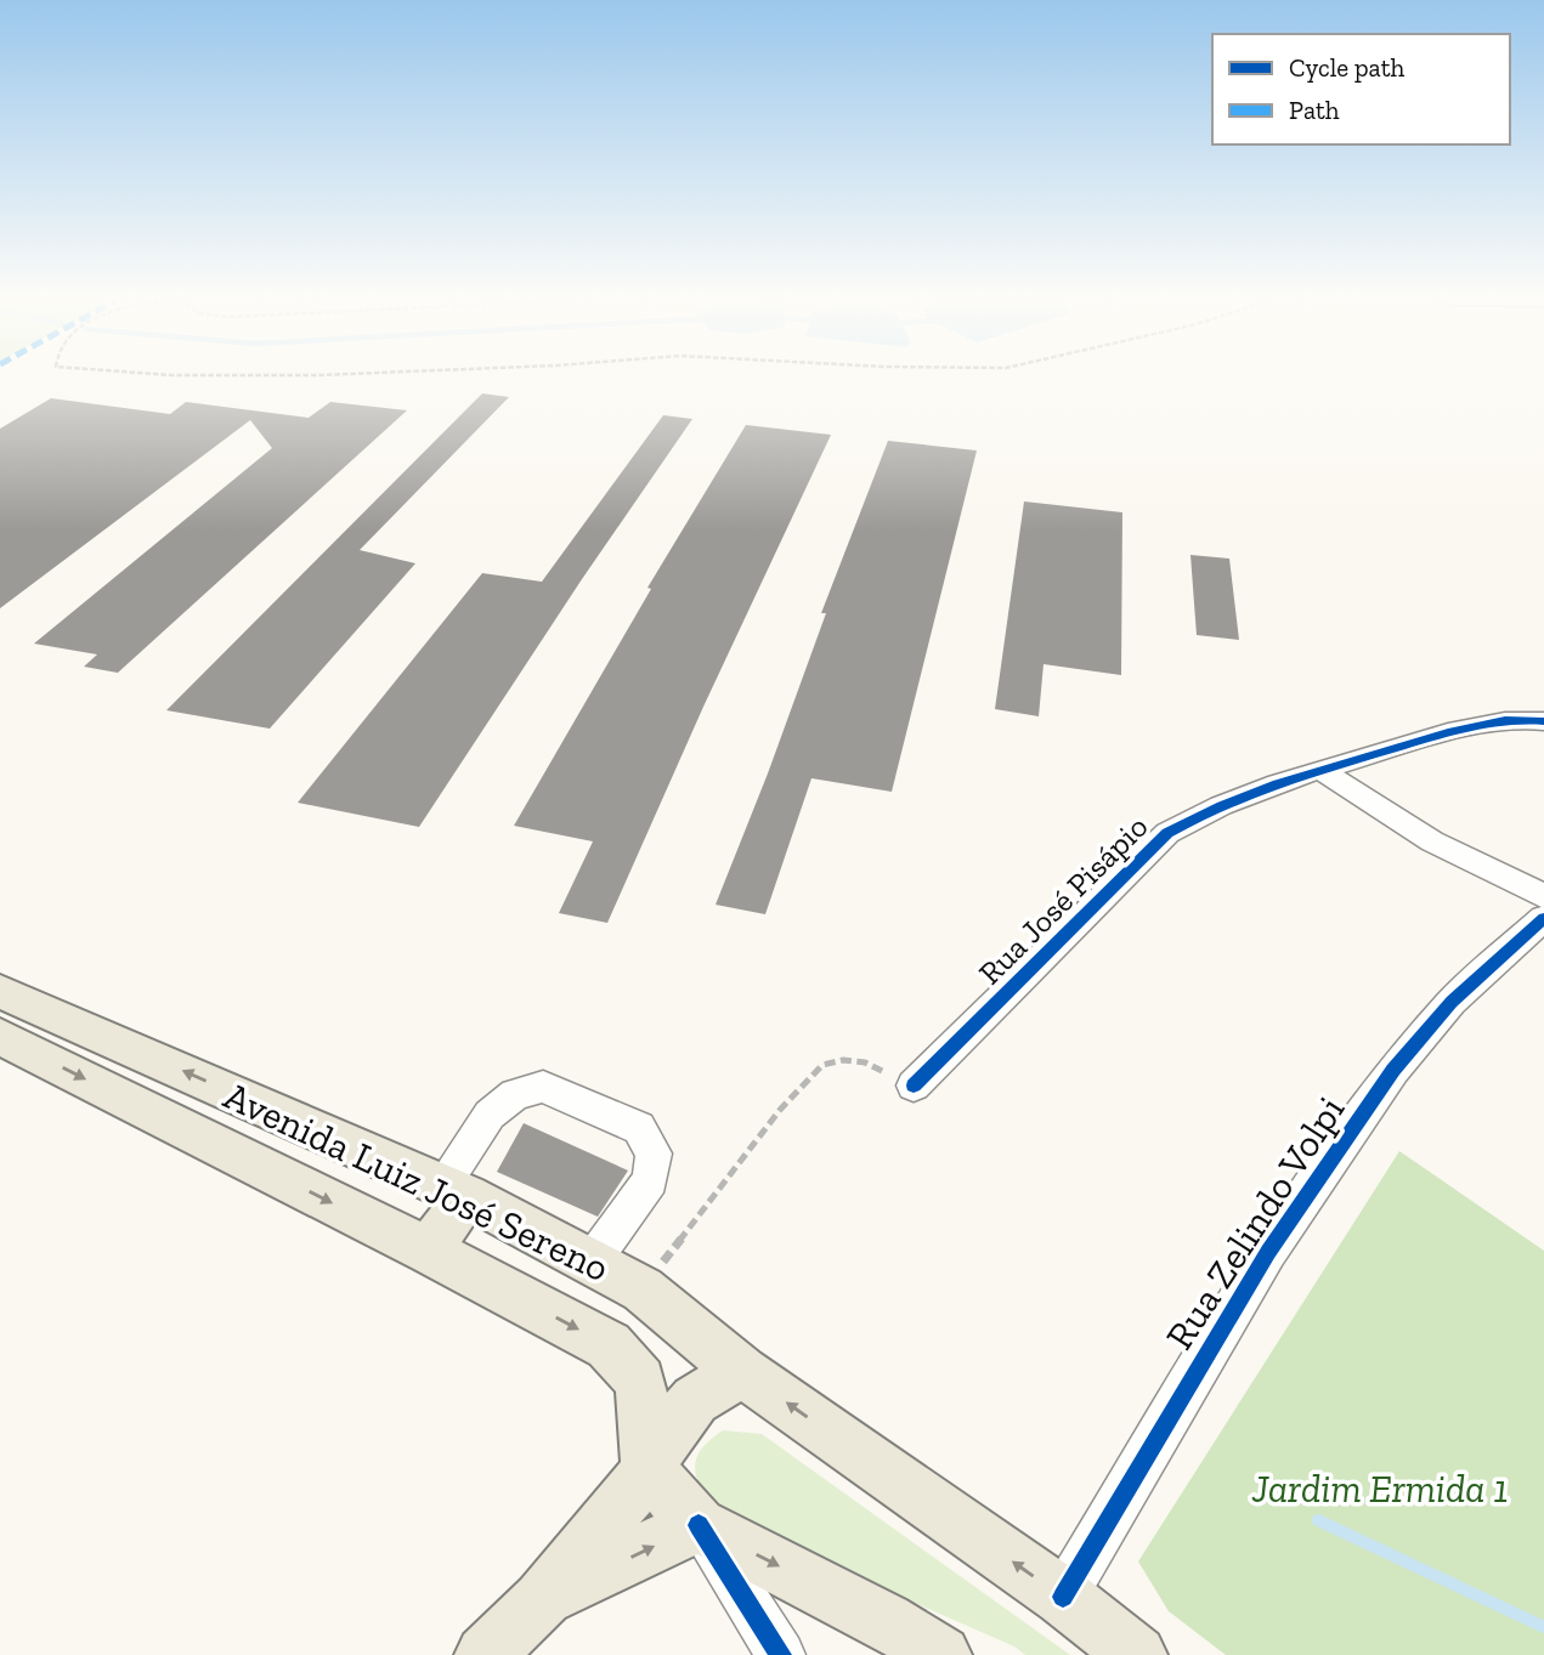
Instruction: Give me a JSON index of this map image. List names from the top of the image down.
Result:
{
  "streets": {
    "main road": ["Avenida Luiz José Sereno"],
    "street": ["Rua José Pisápio", "Rua Zelindo Volpi"]
  },
  "crossings": [
    ["Avenida Luiz José Sereno", "Rua Zelindo Volpi"]
  ],
  "parks": ["Jardim Ermida 1"],
  "legend": ["Cycle path", "Path"]
}
